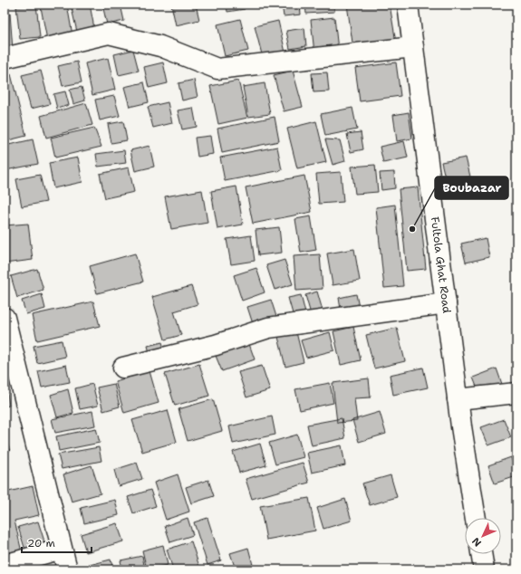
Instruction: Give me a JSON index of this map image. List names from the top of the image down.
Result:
{
  "streets": {
    "street": ["Fultola Ghat Road"]
  },
  "places": ["Boubazar"],
  "scale_bar": "20 m",
  "north": "bottom left"
}
